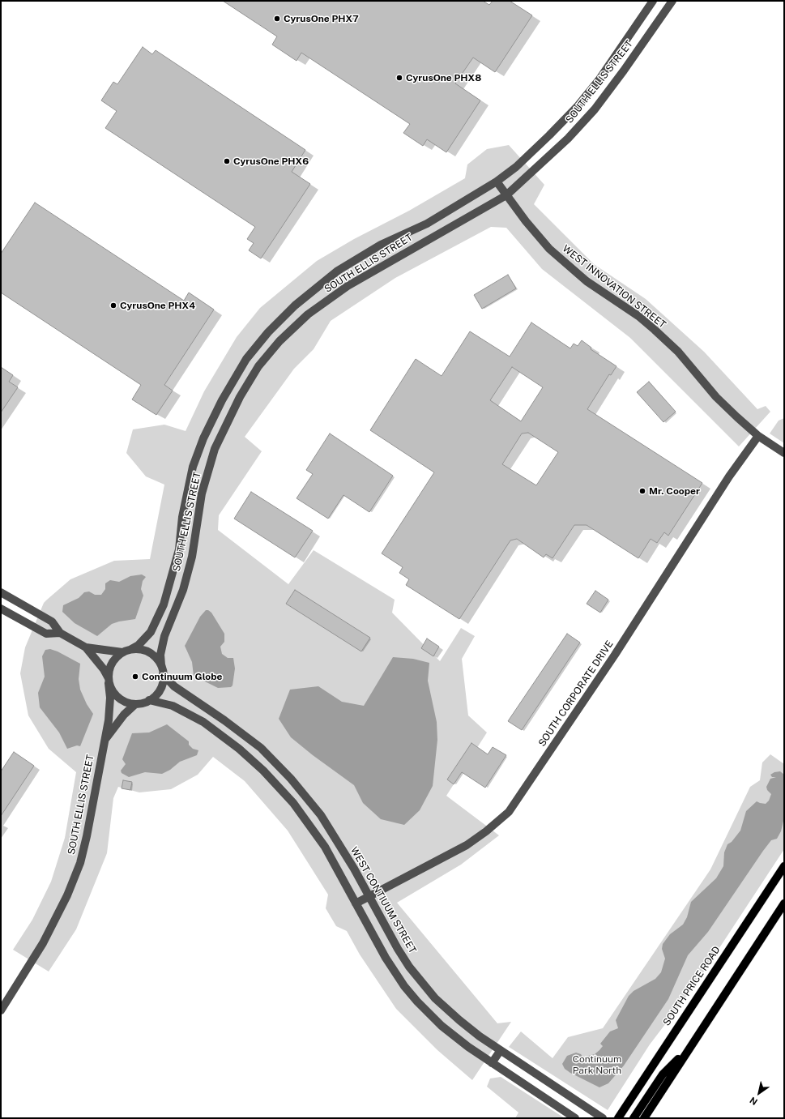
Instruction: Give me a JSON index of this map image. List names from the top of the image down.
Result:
{
  "streets": {
    "main road": ["SOUTH PRICE ROAD"],
    "street": [
      "SOUTH ELLIS STREET",
      "WEST INNOVATION STREET",
      "SOUTH CORPORATE DRIVE",
      "WEST CONTIUUM STREET"
    ]
  },
  "crossings": [
    ["SOUTH ELLIS STREET", "WEST INNOVATION STREET"],
    ["SOUTH ELLIS STREET", "WEST CONTIUUM STREET"],
    ["WEST INNOVATION STREET", "SOUTH CORPORATE DRIVE"],
    ["SOUTH CORPORATE DRIVE", "WEST CONTIUUM STREET"]
  ],
  "parks": ["Continuum Park North"],
  "places": [
    "CyrusOne PHX7",
    "CyrusOne PHX8",
    "CyrusOne PHX6",
    "CyrusOne PHX4",
    "Mr. Cooper",
    "Continuum Globe"
  ],
  "north": "bottom left"
}
